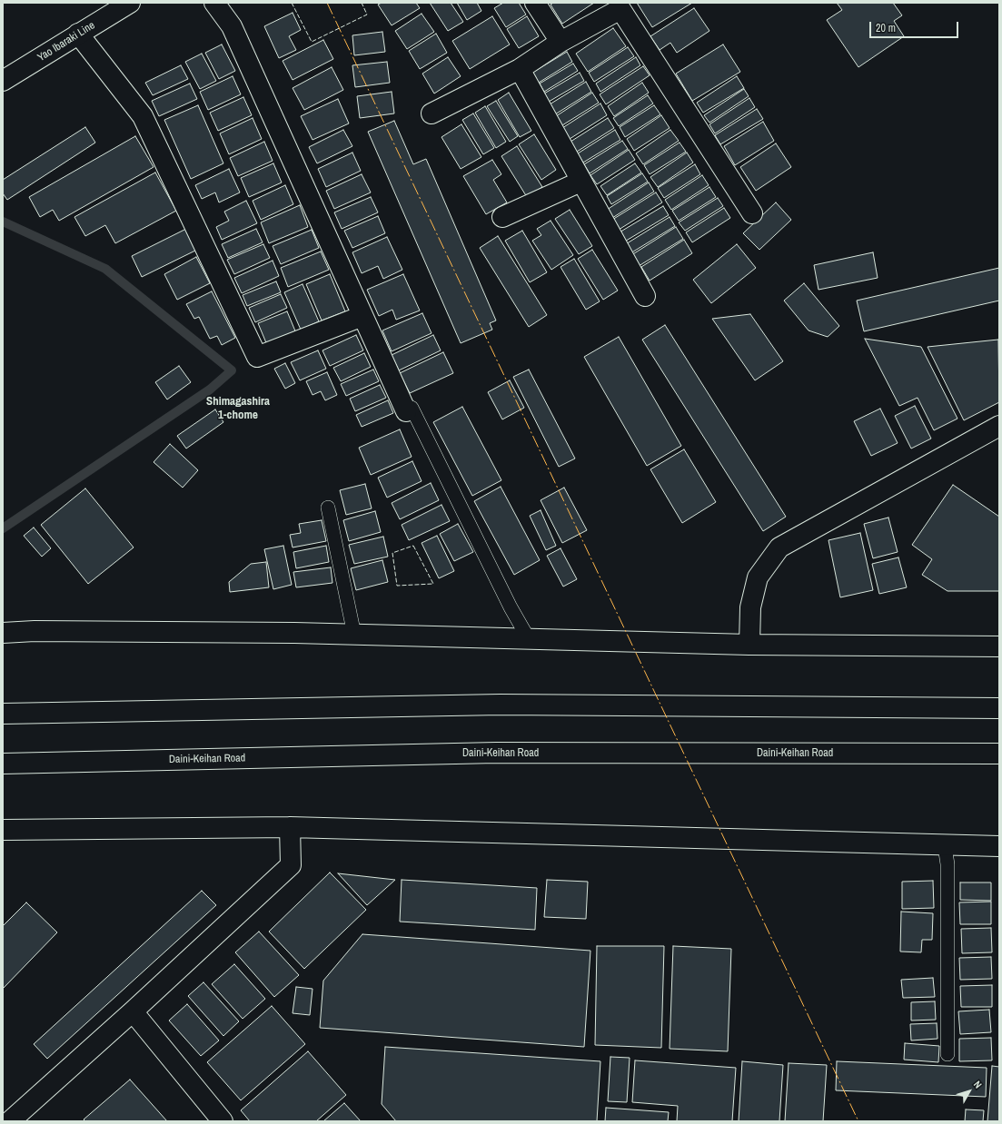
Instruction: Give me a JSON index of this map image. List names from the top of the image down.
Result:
{
  "streets": {
    "main road": ["Yao Ibaraki Line", "Daini-Keihan Road"]
  },
  "districts": ["Shimagashira 1-chome"],
  "scale_bar": "20 m",
  "north": "top right"
}
